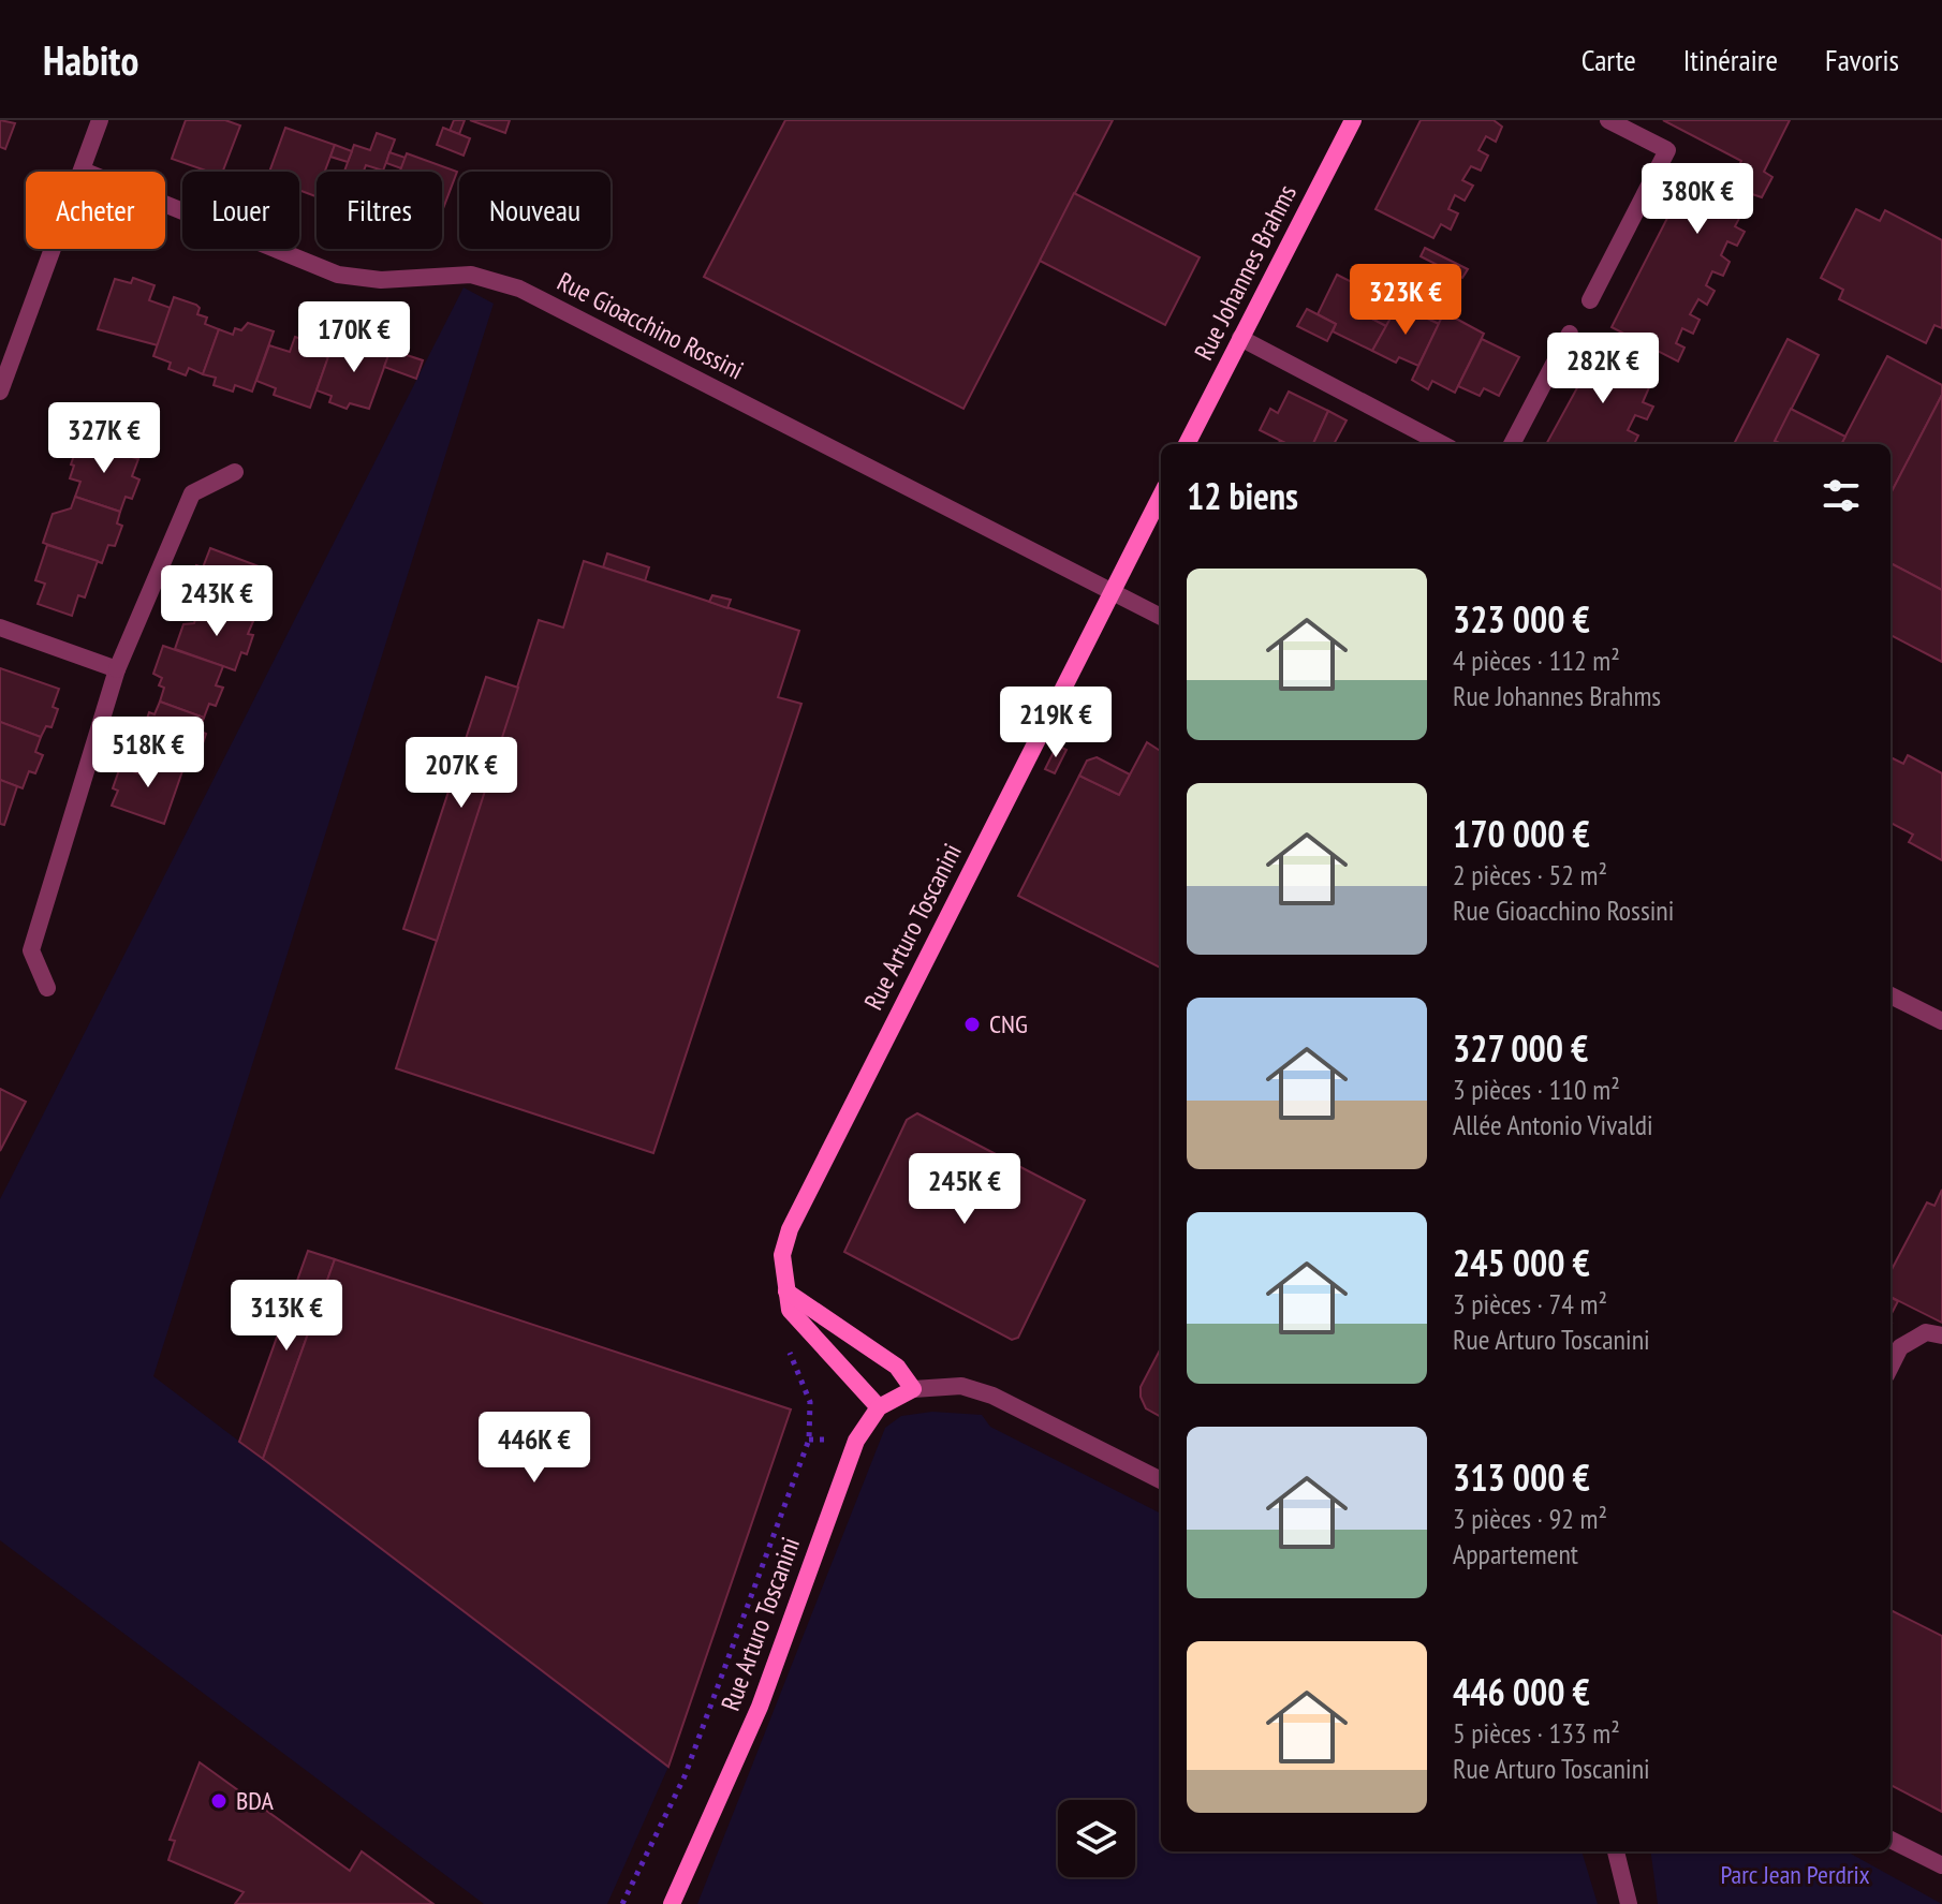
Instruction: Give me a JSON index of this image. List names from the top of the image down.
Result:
{
  "streets": {
    "street": ["Rue Johannes Brahms", "Rue Gioacchino Rossini", "Rue Arturo Toscanini"]
  },
  "crossings": [
    ["Rue Gioacchino Rossini", "Rue Arturo Toscanini"]
  ],
  "parks": ["Parc Jean Perdrix"],
  "places": ["CNG", "BDA"],
  "page": {
    "header": "Habito",
    "nav": ["Carte", "Itinéraire", "Favoris"],
    "price": [
      "380K €",
      "323K €",
      "170K €",
      "282K €",
      "327K €",
      "243K €",
      "219K €",
      "518K €",
      "207K €",
      "245K €",
      "313K €",
      "446K €"
    ],
    "chip": [
      "Acheter",
      "Louer",
      "Filtres",
      "Nouveau"
    ],
    "heading": "12 biens",
    "list": [
      {
        "name": "323 000 €",
        "note": "4 pièces · 112 m² · Rue Johannes Brahms"
      },
      {
        "name": "170 000 €",
        "note": "2 pièces · 52 m² · Rue Gioacchino Rossini"
      },
      {
        "name": "327 000 €",
        "note": "3 pièces · 110 m² · Allée Antonio Vivaldi"
      },
      {
        "name": "245 000 €",
        "note": "3 pièces · 74 m² · Rue Arturo Toscanini"
      },
      {
        "name": "313 000 €",
        "note": "3 pièces · 92 m² · Appartement"
      },
      {
        "name": "446 000 €",
        "note": "5 pièces · 133 m² · Rue Arturo Toscanini"
      }
    ]
  }
}
